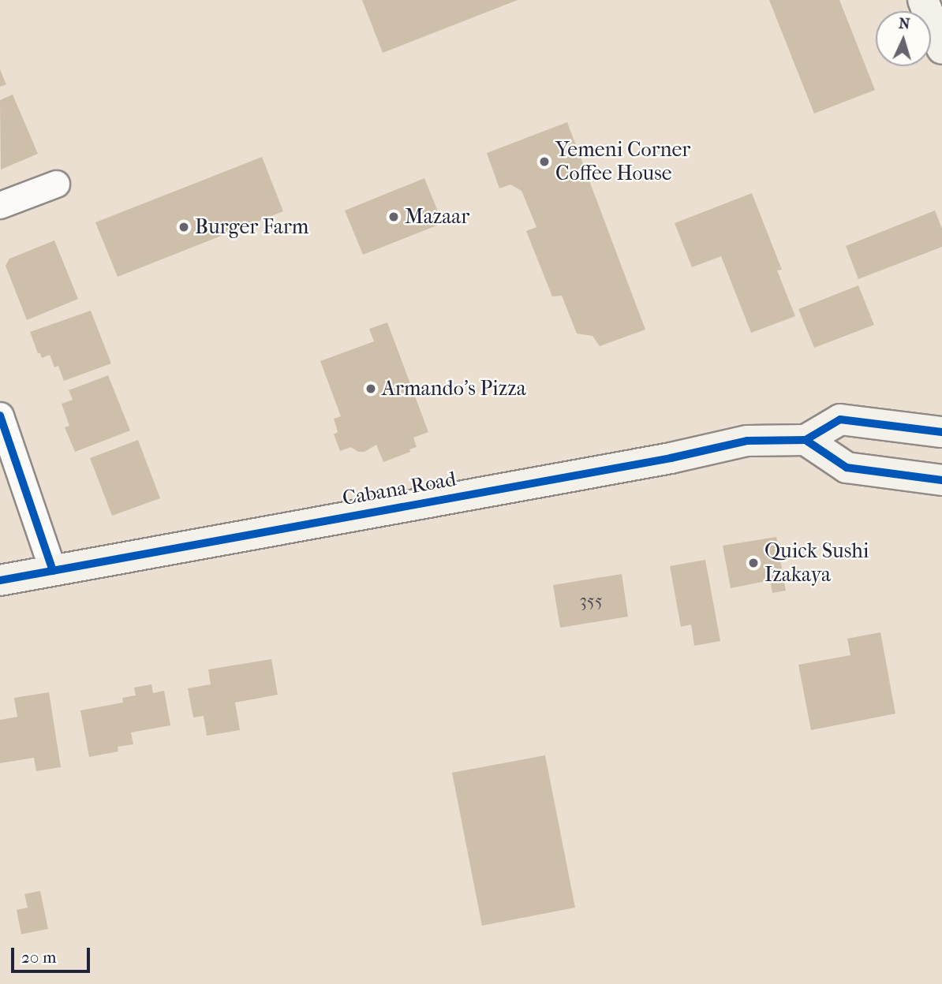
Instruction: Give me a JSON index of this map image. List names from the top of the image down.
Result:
{
  "streets": {
    "main road": ["Cabana Road"]
  },
  "places": [
    "Yemeni Corner Coffee House",
    "Mazaar",
    "Burger Farm",
    "Armando's Pizza",
    "Quick Sushi Izakaya"
  ],
  "house_numbers": ["355"],
  "scale_bar": "20 m",
  "north": "top"
}
